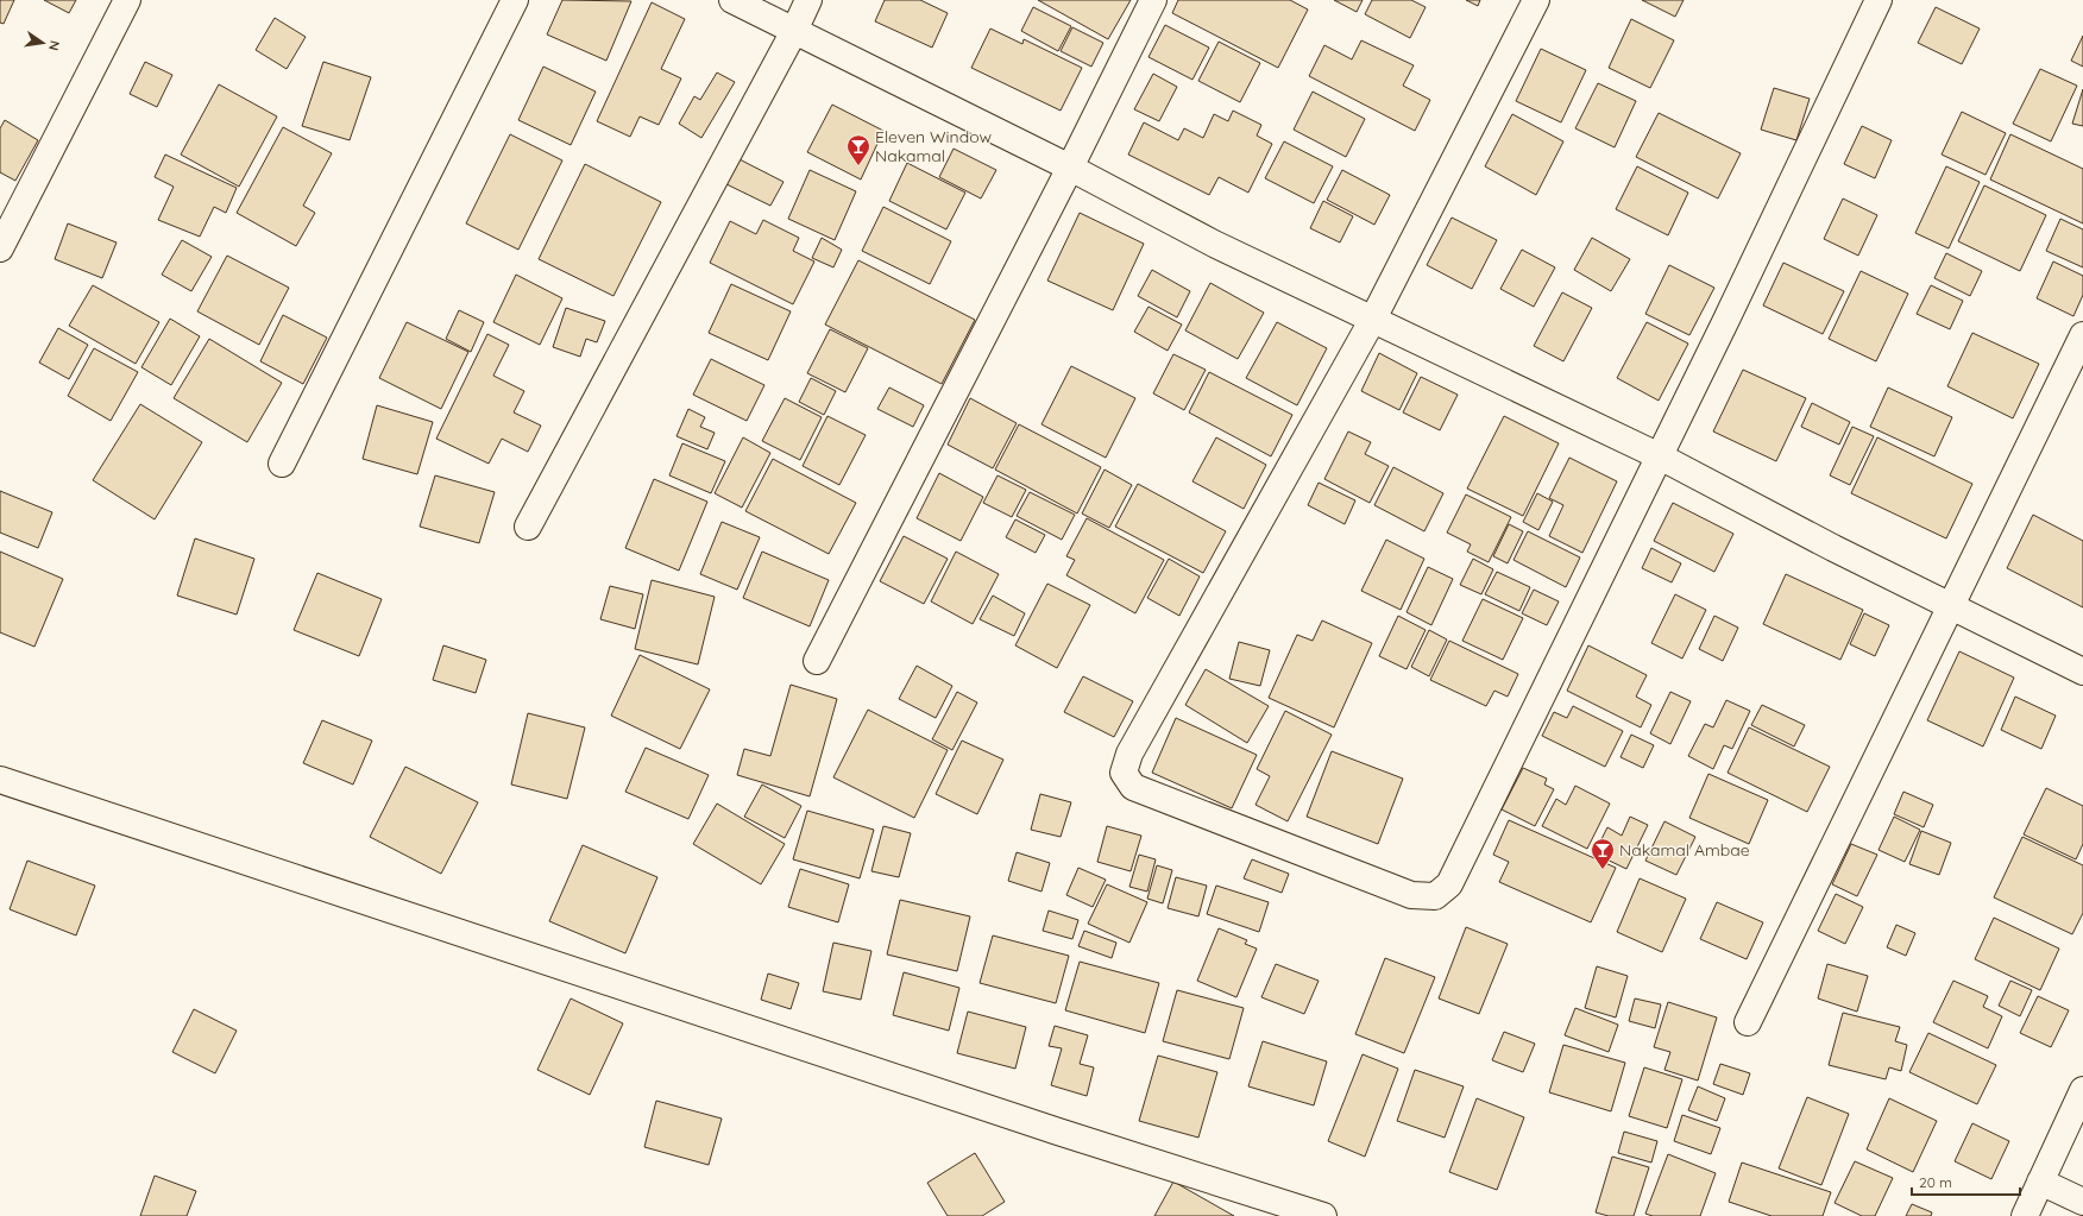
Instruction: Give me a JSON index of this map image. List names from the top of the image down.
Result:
{
  "places": {
    "bar": ["Eleven Window Nakamal", "Nakamal Ambae"]
  },
  "scale_bar": "20 m",
  "north": "right"
}
